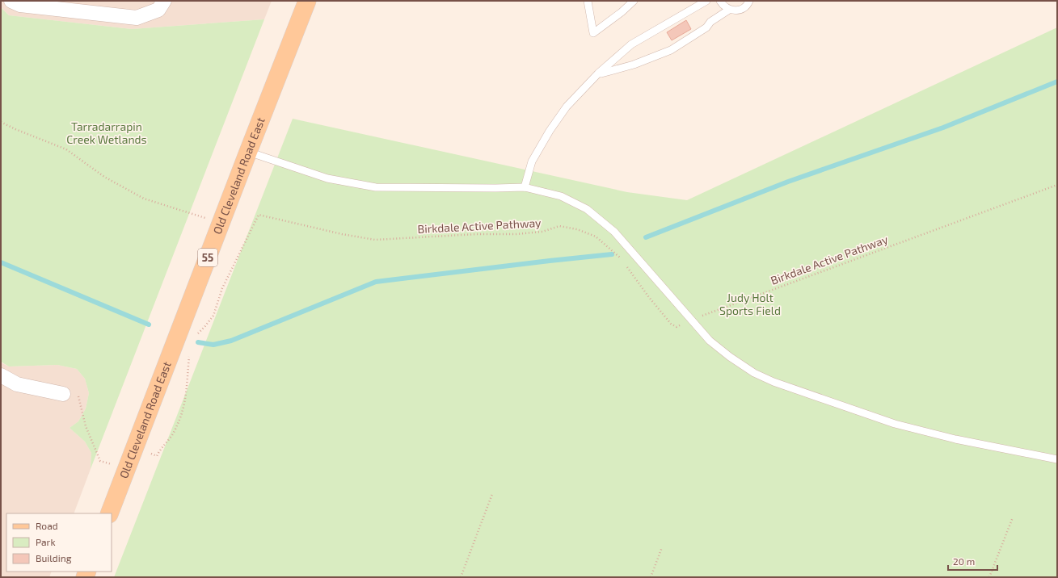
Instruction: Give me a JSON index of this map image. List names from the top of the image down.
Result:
{
  "streets": {
    "main road": ["Old Cleveland Road East", "55"],
    "path": ["Birkdale Active Pathway"]
  },
  "parks": ["Tarradarrapin Creek Wetlands", "Judy Holt Sports Field"],
  "legend": ["Road", "Park", "Building"],
  "scale_bar": "20 m"
}
